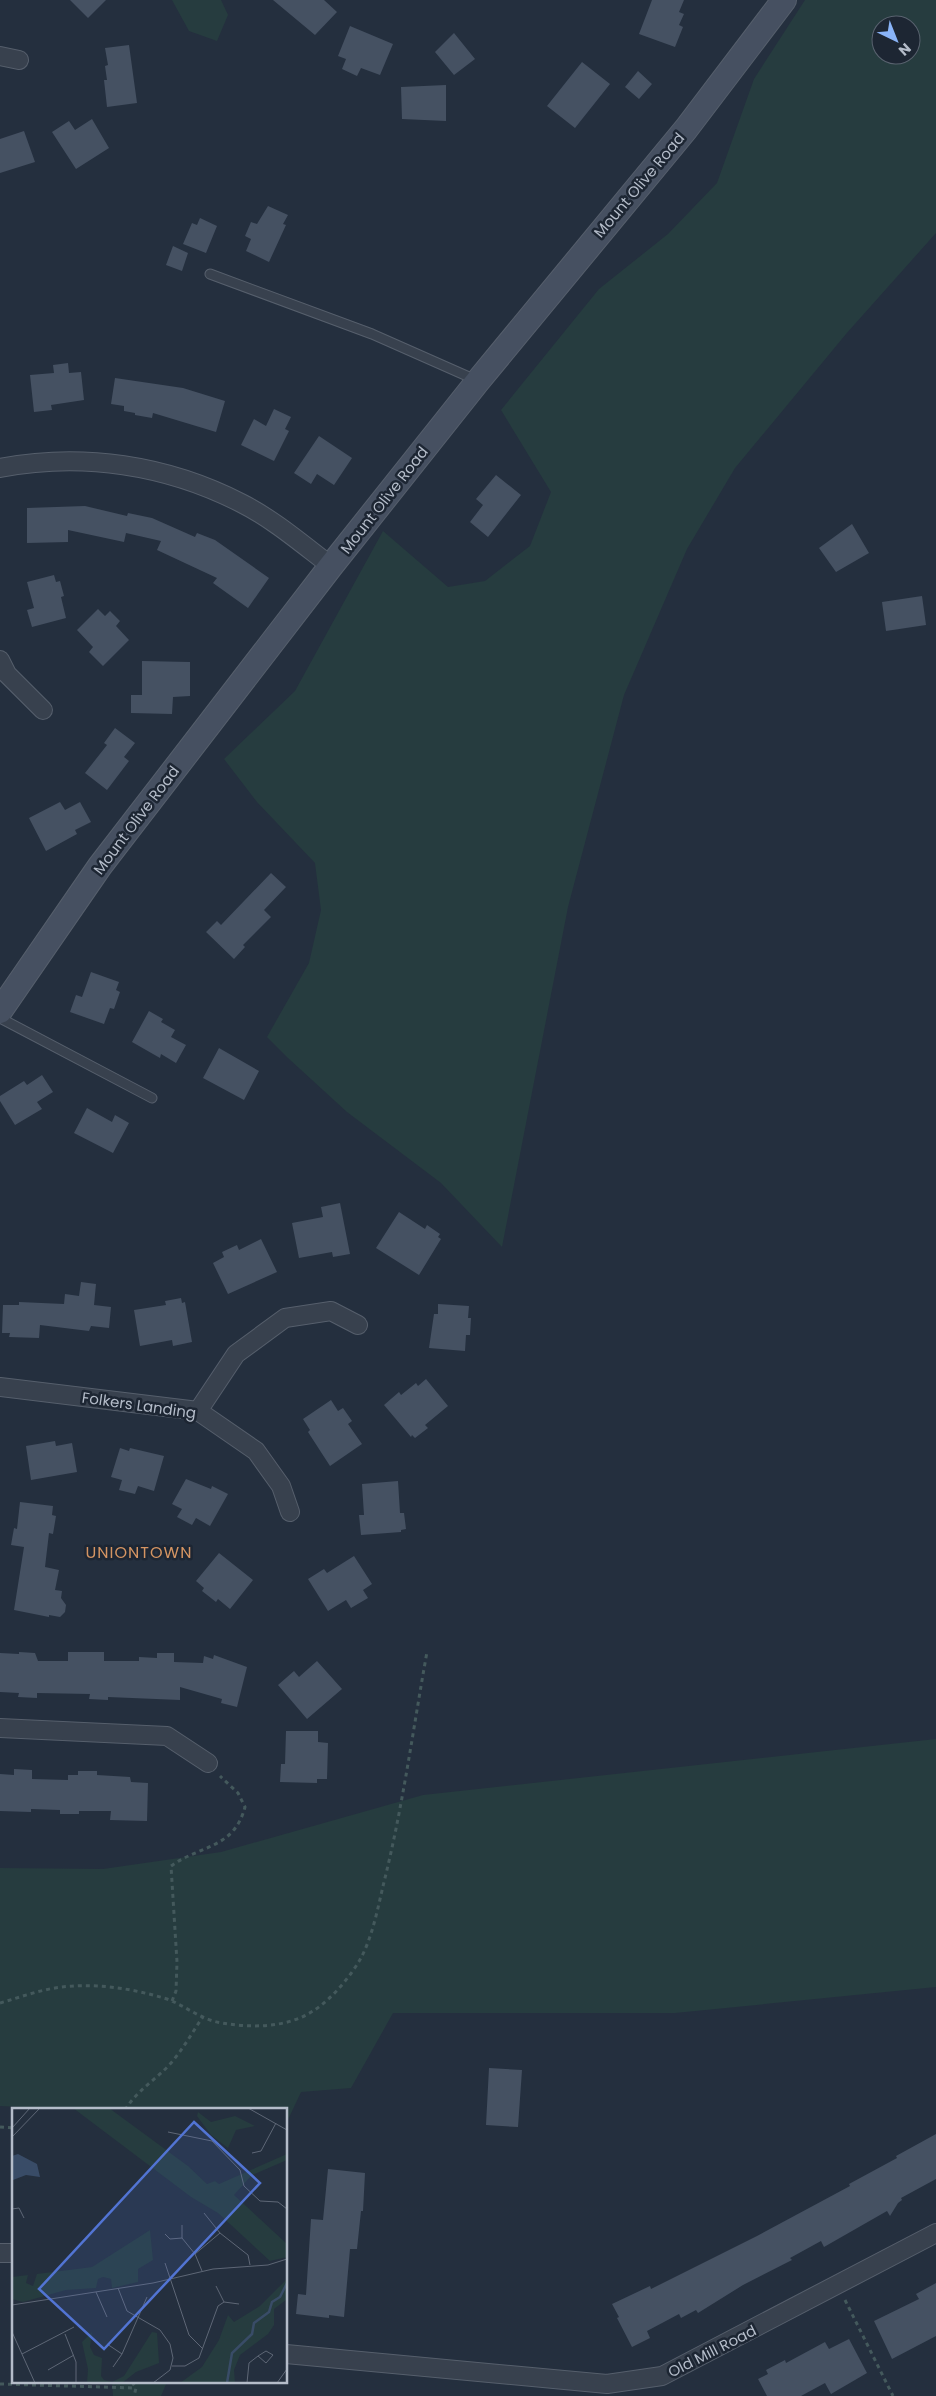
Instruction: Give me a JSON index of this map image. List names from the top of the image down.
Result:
{
  "streets": {
    "street": ["Mount Olive Road", "Folkers Landing", "Old Mill Road"]
  },
  "districts": ["UNIONTOWN"],
  "north": "bottom right"
}
